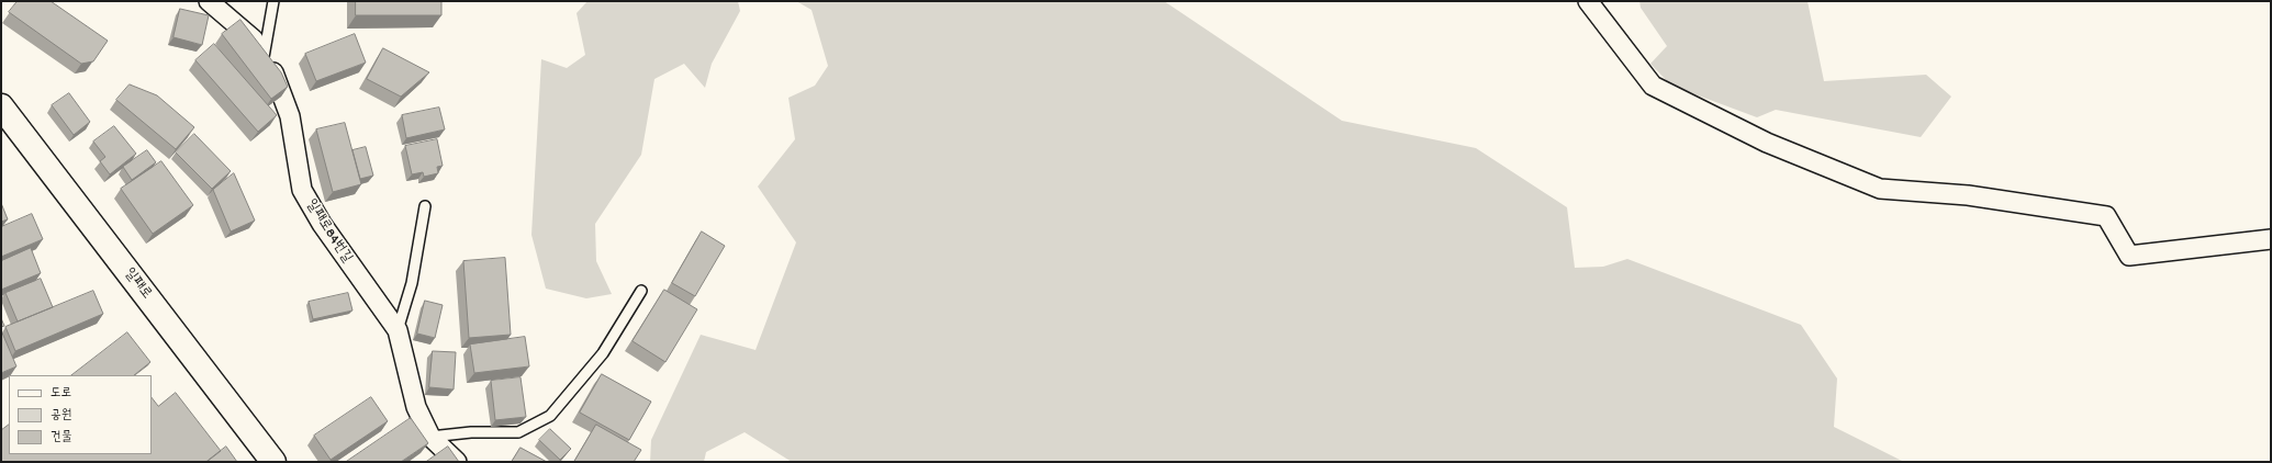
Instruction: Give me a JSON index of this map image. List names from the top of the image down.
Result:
{
  "streets": {
    "street": ["일패로84번길", "일패로"]
  },
  "legend": ["도로", "공원", "건물"]
}
